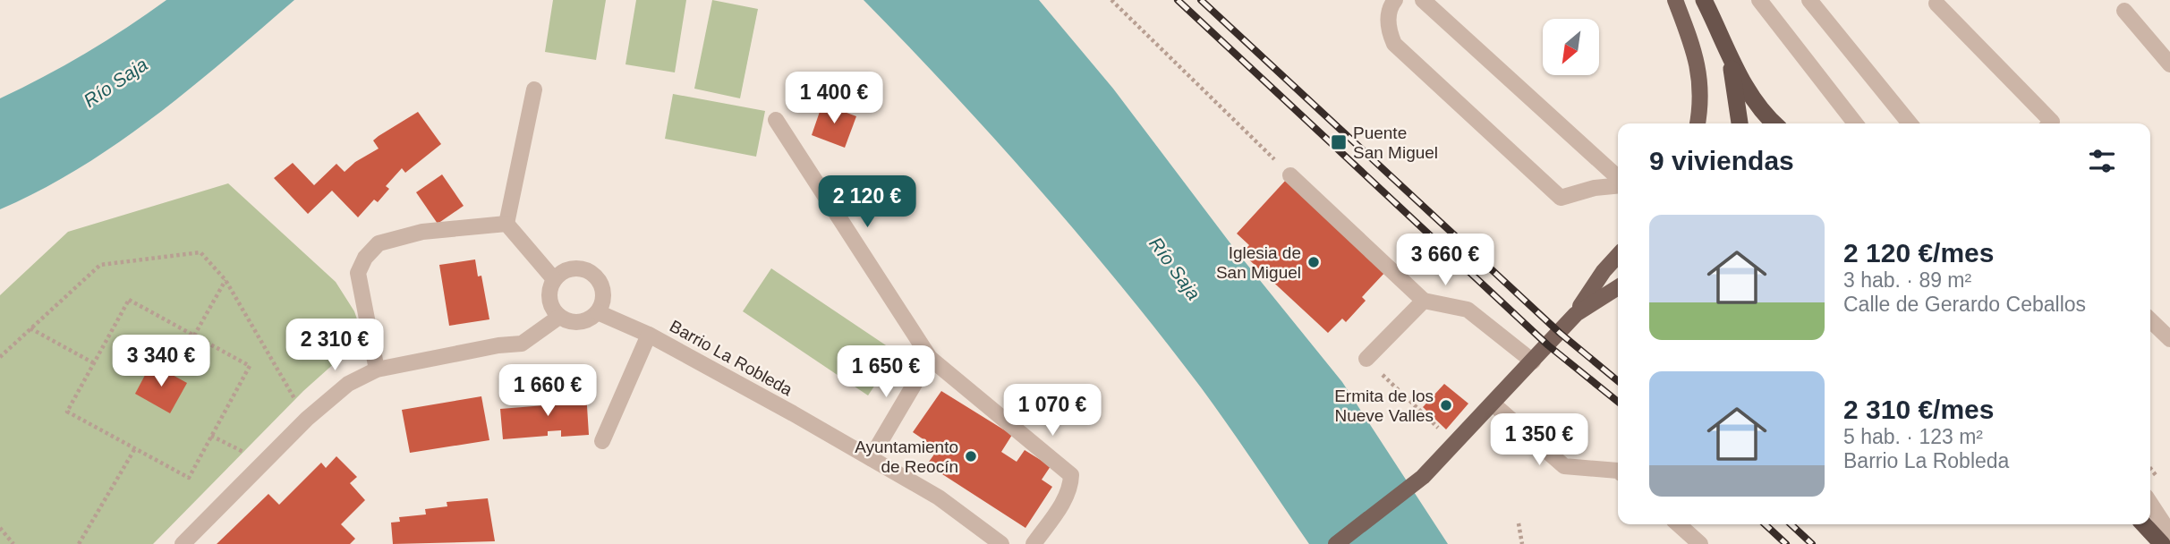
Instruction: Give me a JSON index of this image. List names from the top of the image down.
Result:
{
  "streets": {
    "street": ["Barrio La Robleda"]
  },
  "water": ["Río Saja"],
  "places": {
    "transit": ["Puente San Miguel"],
    "other": ["Iglesia de San Miguel", "Ermita de los Nueve Valles", "Ayuntamiento de Reocín"]
  },
  "north": "bottom left",
  "page": {
    "price": [
      "1 400 €",
      "2 120 €",
      "3 660 €",
      "2 310 €",
      "3 340 €",
      "1 650 €",
      "1 660 €",
      "1 070 €",
      "1 350 €"
    ],
    "heading": "9 viviendas",
    "list": [
      {
        "name": "2 120 €/mes",
        "note": "3 hab. · 89 m² · Calle de Gerardo Ceballos"
      },
      {
        "name": "2 310 €/mes",
        "note": "5 hab. · 123 m² · Barrio La Robleda"
      }
    ]
  }
}
